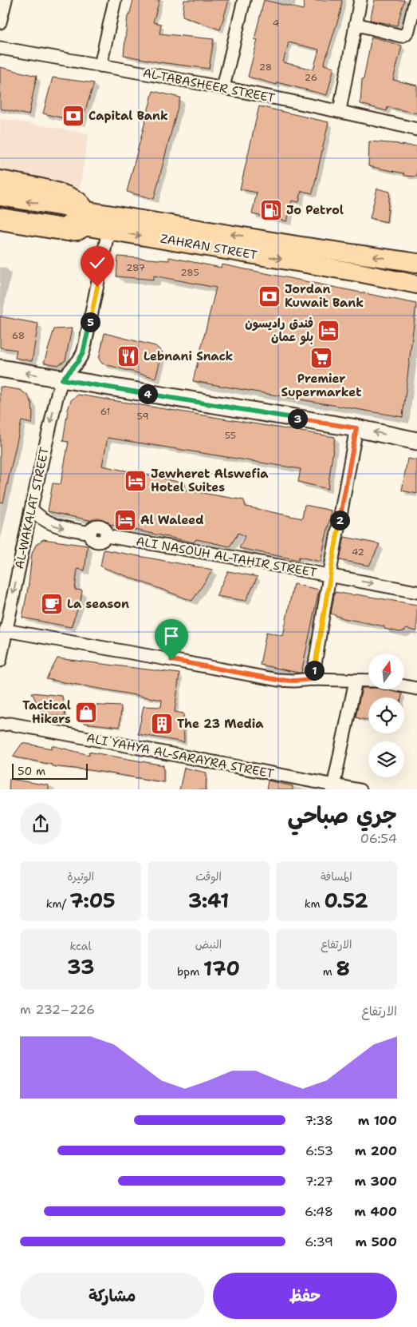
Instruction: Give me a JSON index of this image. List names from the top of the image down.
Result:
{
  "streets": {
    "main road": ["ZAHRAN STREET"],
    "street": [
      "AL-TABASHEER STREET",
      "AL-WAKALAT STREET",
      "ALI NASOUH AL-TAHIR STREET",
      "ALI YAHYA AL-SARAYRA STREET"
    ]
  },
  "crossings": [
    ["AL-WAKALAT STREET", "ALI NASOUH AL-TAHIR STREET"]
  ],
  "one_way": ["AL-WAKALAT STREET"],
  "places": {
    "bank": ["Capital Bank", "Jordan Kuwait Bank"],
    "fuel station": ["Jo Petrol"],
    "hotel": ["فندق راديسون بلو عمان", "Jewheret Alswefia Hotel Suites", "Al Waleed"],
    "restaurant": ["Lebnani Snack"],
    "supermarket": ["Premier Supermarket"],
    "cafe": ["La season"],
    "shop": ["Tactical Hikers"],
    "building": ["The 23 Media"]
  },
  "house_numbers": [
    "4",
    "28",
    "26",
    "287",
    "285",
    "68",
    "61",
    "59",
    "55",
    "42"
  ],
  "scale_bar": "50 m",
  "north": "top",
  "page": {
    "pins": [
      "5",
      "4",
      "3",
      "2",
      "1"
    ],
    "scale": "50 m",
    "heading": ["جري صباحي", "06:54"],
    "stats": [
      ["المسافة", "0.52 km"],
      ["الوقت", "3:41"],
      ["الوتيرة", "7:05 /km"],
      ["الارتفاع", "8 m"],
      ["النبض", "170 bpm"],
      ["kcal", "33"]
    ],
    "chart": ["الارتفاع", "226–232 m"],
    "list": [
      {
        "name": "100 m",
        "note": "7:38"
      },
      {
        "name": "200 m",
        "note": "6:53"
      },
      {
        "name": "300 m",
        "note": "7:27"
      },
      {
        "name": "400 m",
        "note": "6:48"
      },
      {
        "name": "500 m",
        "note": "6:39"
      }
    ],
    "buttons": ["حفظ", "مشاركة"]
  }
}
